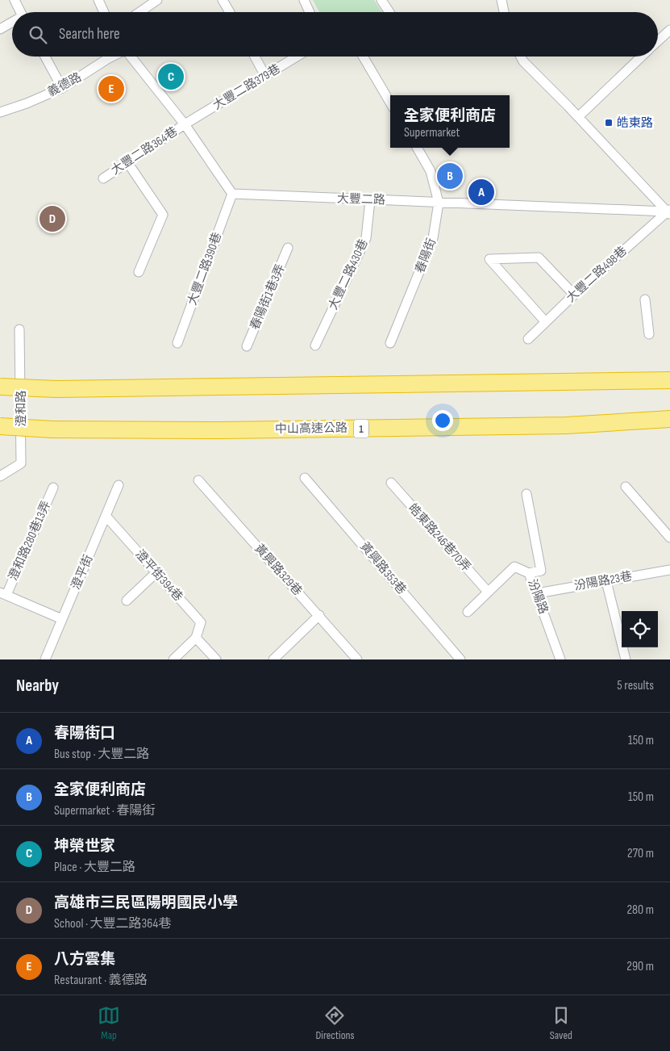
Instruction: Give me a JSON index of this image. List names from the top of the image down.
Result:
{
  "streets": {
    "highway": ["中山高速公路", "1"],
    "street": [
      "義德路",
      "大豐二路379巷",
      "大豐二路364巷",
      "大豐二路",
      "春陽街",
      "大豐二路390巷",
      "大豐二路430巷",
      "大豐二路498巷",
      "春陽街1巷3弄",
      "澄和路",
      "皓東路246巷70弄",
      "澄和路280巷13弄",
      "黃興路353巷",
      "黃興路329巷",
      "澄平街",
      "澄平街394巷",
      "汾陽路23巷",
      "汾陽路"
    ]
  },
  "crossings": [
    ["大豐二路379巷", "大豐二路364巷"],
    ["大豐二路", "春陽街"],
    ["大豐二路", "大豐二路390巷"],
    ["大豐二路", "大豐二路430巷"],
    ["大豐二路", "大豐二路498巷"],
    ["澄平街", "澄平街394巷"],
    ["汾陽路23巷", "汾陽路"]
  ],
  "places": {
    "transit": ["皓東路"]
  },
  "page": {
    "search": "Search here",
    "pins": [
      "C",
      "E",
      "B",
      "A",
      "D"
    ],
    "popup": ["全家便利商店", "Supermarket"],
    "heading": ["Nearby", "5 results"],
    "list": [
      {
        "mark": "A",
        "name": "春陽街口",
        "note": "Bus stop · 大豐二路",
        "value": "150 m"
      },
      {
        "mark": "B",
        "name": "全家便利商店",
        "note": "Supermarket · 春陽街",
        "value": "150 m"
      },
      {
        "mark": "C",
        "name": "坤榮世家",
        "note": "Place · 大豐二路",
        "value": "270 m"
      },
      {
        "mark": "D",
        "name": "高雄市三民區陽明國民小學",
        "note": "School · 大豐二路364巷",
        "value": "280 m"
      },
      {
        "mark": "E",
        "name": "八方雲集",
        "note": "Restaurant · 義德路",
        "value": "290 m"
      }
    ],
    "nav": ["Map", "Directions", "Saved"]
  }
}
